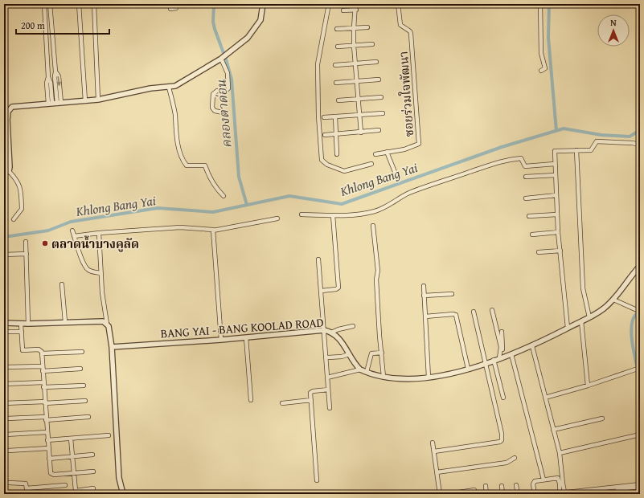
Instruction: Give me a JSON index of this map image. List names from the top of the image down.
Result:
{
  "streets": {
    "street": ["ซอยร่วมใจพัฒนา", "BANG YAI - BANG KOOLAD ROAD"]
  },
  "water": ["คลองตาด่อน", "Khlong Bang Yai"],
  "places": ["ตลาดน้ำบางคูลัด"],
  "scale_bar": "200 m",
  "north": "top"
}
